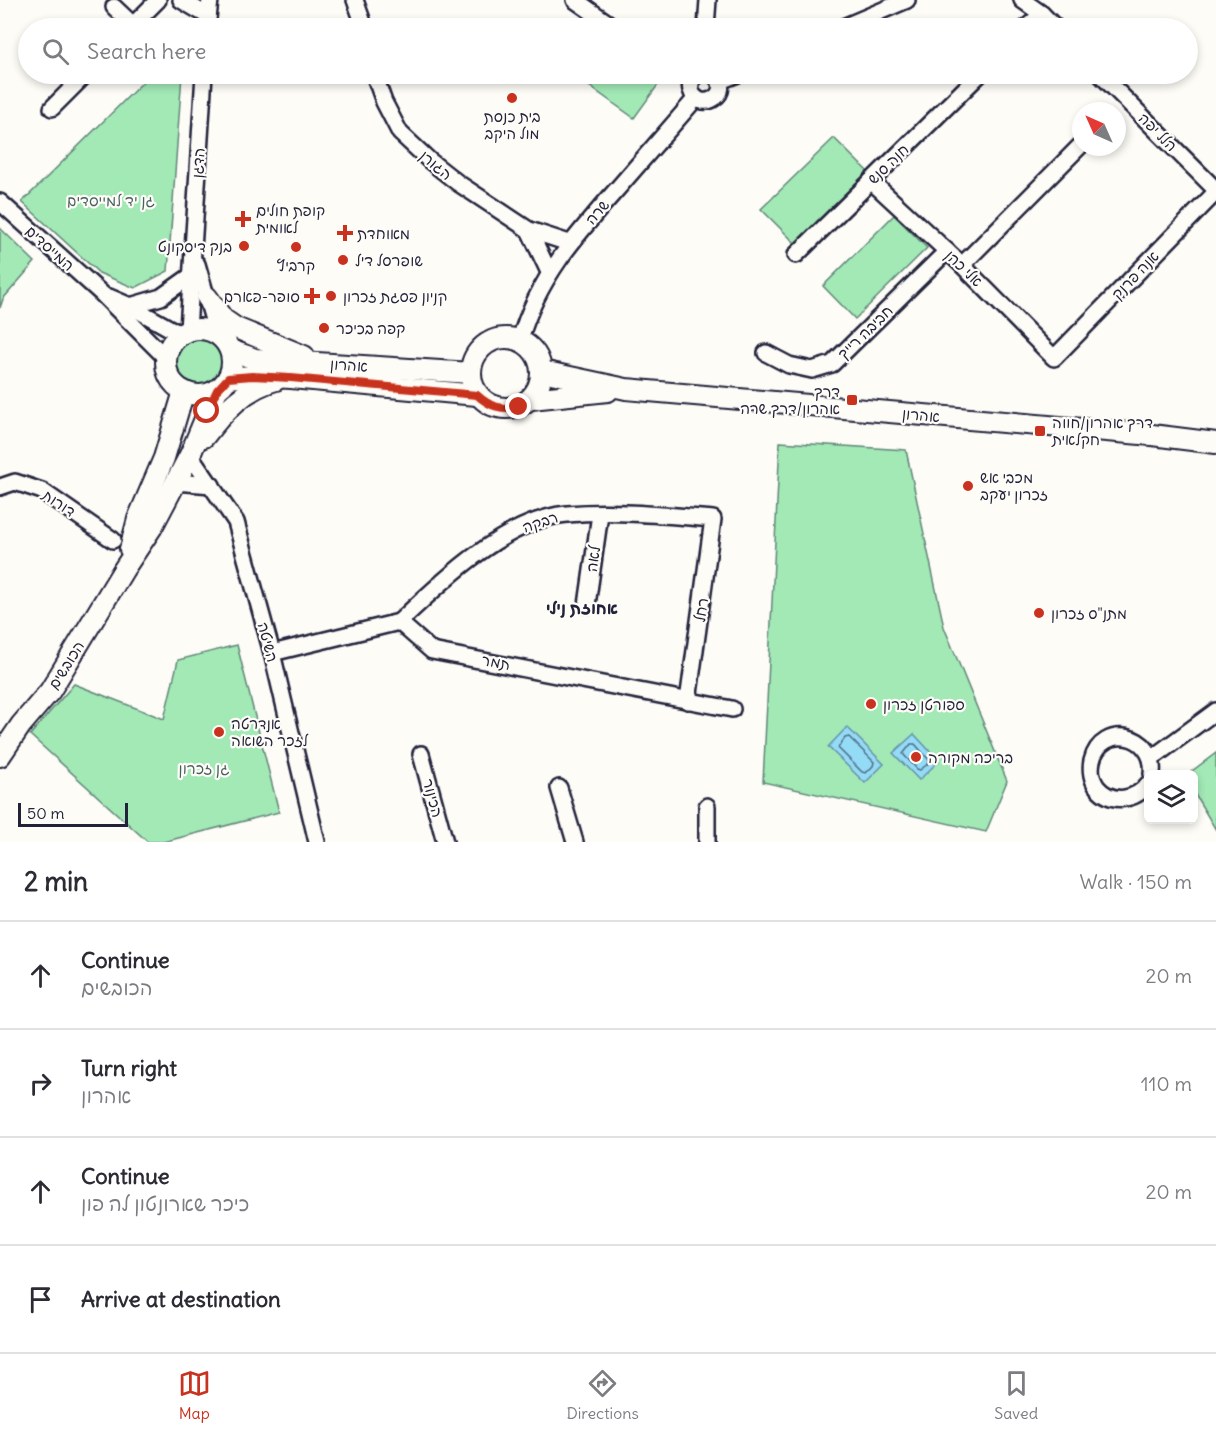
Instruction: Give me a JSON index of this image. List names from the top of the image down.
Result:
{
  "streets": {
    "street": [
      "הלל יפה",
      "הדגן",
      "חנה סנש",
      "הגורן",
      "שרה",
      "המייסדים",
      "אלי כהן",
      "אנה פרנק",
      "חביבה רייך",
      "אהרון",
      "דורות",
      "רבקה",
      "לאה",
      "רחל",
      "השיטה",
      "תמר",
      "הכובשים",
      "הכינור"
    ]
  },
  "crossings": [
    ["הלל יפה", "אנה פרנק"],
    ["הדגן", "המייסדים"],
    ["הדגן", "אהרון"],
    ["הדגן", "הכובשים"],
    ["חנה סנש", "אלי כהן"],
    ["הגורן", "שרה"],
    ["שרה", "אהרון"],
    ["המייסדים", "אהרון"],
    ["המייסדים", "הכובשים"],
    ["אלי כהן", "אנה פרנק"],
    ["אלי כהן", "חביבה רייך"],
    ["אהרון", "הכובשים"],
    ["רבקה", "לאה"],
    ["רבקה", "רחל"],
    ["רבקה", "תמר"],
    ["רחל", "תמר"],
    ["השיטה", "הכובשים"]
  ],
  "districts": ["אחוזת נילי"],
  "parks": ["גן יד למייסדים", "גן זכרון"],
  "places": {
    "other": [
      "בית כנסת מול היקב",
      "בנק דיסקונט",
      "קרביץ",
      "שופרסל דיל",
      "קניון פסגת זכרון",
      "קפה בכיכר",
      "מכבי אש זכרון יעקב",
      "מתנ\"ס זכרון",
      "ספורטן זכרון",
      "אנדרטה לזכר השואה",
      "בריכה מקורה"
    ],
    "health": ["קופת חולים לאומית", "מאוחדת", "סופר-פארם"],
    "transit": ["דרך אהרון/דרך שרה", "דרך אהרון/חווה חקלאית"]
  },
  "scale_bar": "50 m",
  "north": "top left",
  "page": {
    "search": "Search here",
    "scale": "50 m",
    "heading": ["2 min", "Walk · 150 m"],
    "list": [
      ["Continue", "הכובשים", "20 m"],
      ["Turn right", "אהרון", "110 m"],
      ["Continue", "כיכר שארונטון לה פון", "20 m"],
      "Arrive at destination"
    ],
    "nav": ["Map", "Directions", "Saved"]
  }
}
